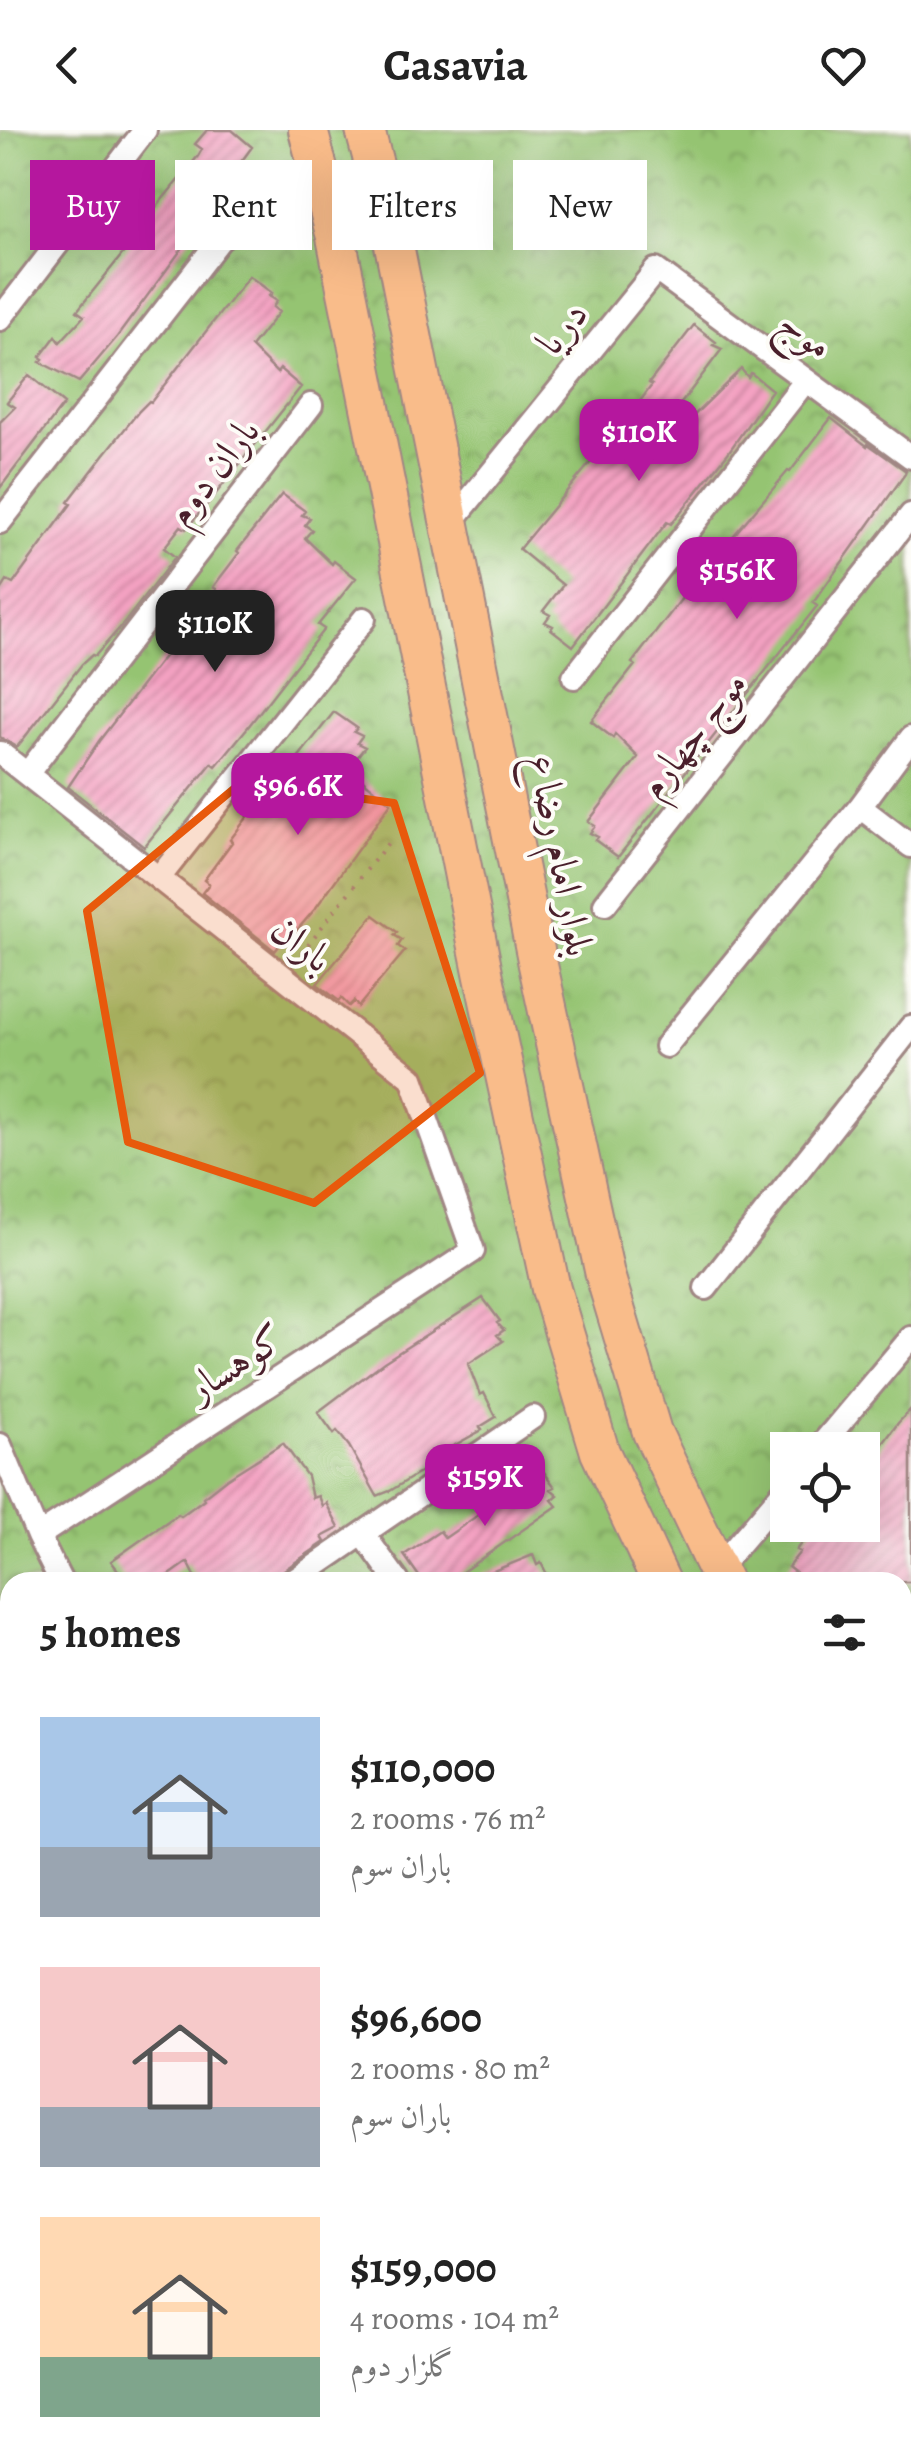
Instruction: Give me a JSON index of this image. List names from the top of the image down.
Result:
{
  "streets": {
    "main road": ["بلوار امام رضا ع"],
    "street": [
      "دریا",
      "موج",
      "باران دوم",
      "موج چهارم",
      "باران",
      "کوهسار"
    ]
  },
  "crossings": [
    ["دریا", "موج"],
    ["دریا", "بلوار امام رضا ع"],
    ["باران دوم", "باران"],
    ["باران", "کوهسار"]
  ],
  "page": {
    "header": "Casavia",
    "chip": [
      "Buy",
      "Rent",
      "Filters",
      "New"
    ],
    "price": [
      "$110K",
      "$156K",
      "$110K",
      "$96.6K",
      "$159K"
    ],
    "heading": "5 homes",
    "list": [
      {
        "name": "$110,000",
        "note": "2 rooms · 76 m² · باران سوم"
      },
      {
        "name": "$96,600",
        "note": "2 rooms · 80 m² · باران سوم"
      },
      {
        "name": "$159,000",
        "note": "4 rooms · 104 m² · گلزار دوم"
      }
    ]
  }
}
